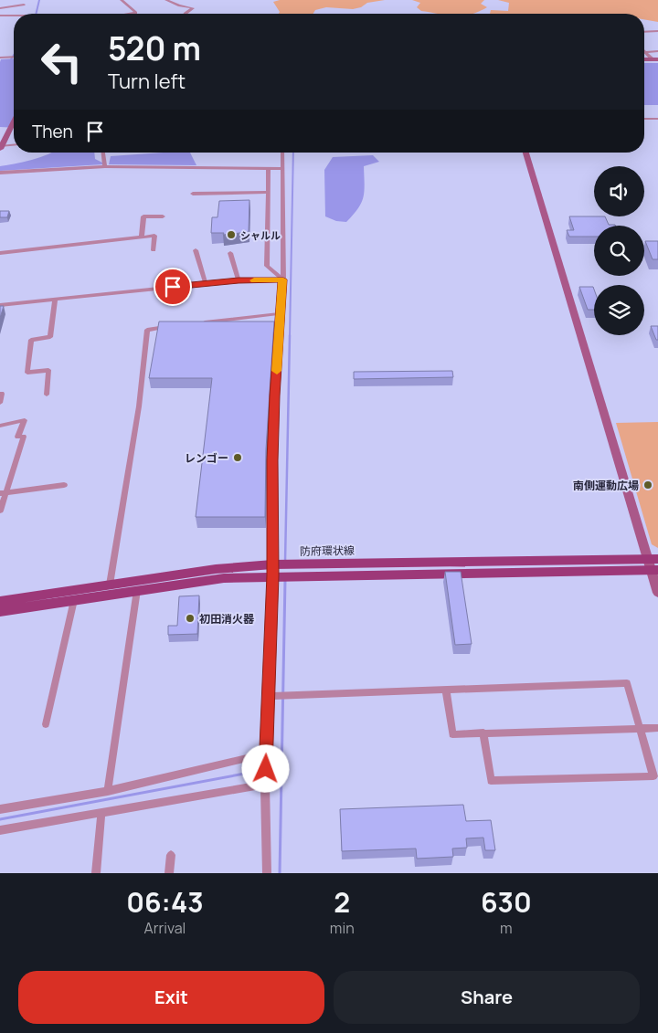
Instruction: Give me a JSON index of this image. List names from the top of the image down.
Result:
{
  "places": [
    "シャルル",
    "レンゴー",
    "南側運動広場",
    "初田消火器"
  ],
  "page": {
    "turn": ["520 m", "Turn left"],
    "then": "Then",
    "eta": [
      "06:43",
      "Arrival",
      "2",
      "min",
      "630",
      "m"
    ],
    "buttons": ["Exit", "Share"]
  }
}
